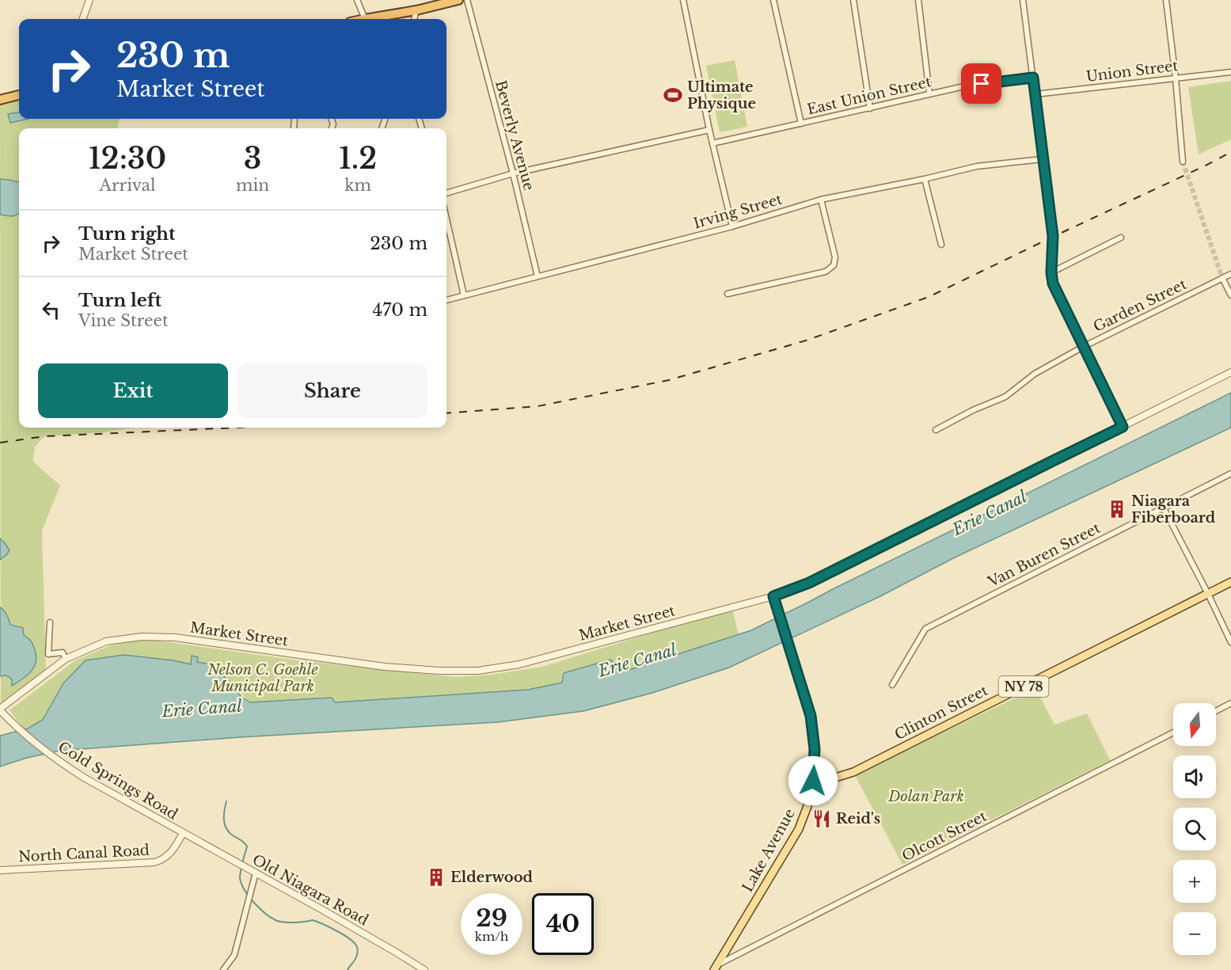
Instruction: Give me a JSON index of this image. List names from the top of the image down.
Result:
{
  "streets": {
    "main road": ["NY 78", "Clinton Street", "Lake Avenue"],
    "street": [
      "Union Street",
      "East Union Street",
      "Beverly Avenue",
      "Irving Street",
      "Garden Street",
      "Van Buren Street",
      "Market Street",
      "Cold Springs Road",
      "Olcott Street",
      "North Canal Road",
      "Old Niagara Road"
    ]
  },
  "crossings": [
    ["Beverly Avenue", "Irving Street"],
    ["Market Street", "Cold Springs Road"],
    ["Market Street", "Lake Avenue"],
    ["Clinton Street", "Lake Avenue"],
    ["Cold Springs Road", "North Canal Road"],
    ["Cold Springs Road", "Old Niagara Road"],
    ["Olcott Street", "Lake Avenue"],
    ["North Canal Road", "Old Niagara Road"]
  ],
  "water": ["Erie Canal"],
  "parks": ["Nelson C. Goehle Municipal Park", "Dolan Park"],
  "places": {
    "sports": ["Ultimate Physique"],
    "building": ["Niagara Fiberboard", "Elderwood"],
    "restaurant": ["Reid's"]
  },
  "north": "bottom",
  "page": {
    "turn": ["230 m", "Market Street"],
    "eta": [
      "12:30",
      "Arrival",
      "3",
      "min",
      "1.2",
      "km"
    ],
    "list": [
      {
        "name": "Turn right",
        "note": "Market Street",
        "value": "230 m"
      },
      {
        "name": "Turn left",
        "note": "Vine Street",
        "value": "470 m"
      }
    ],
    "buttons": ["Exit", "Share"],
    "map_buttons": ["+", "−"],
    "speed": "29 km/h",
    "limit": "40"
  }
}
